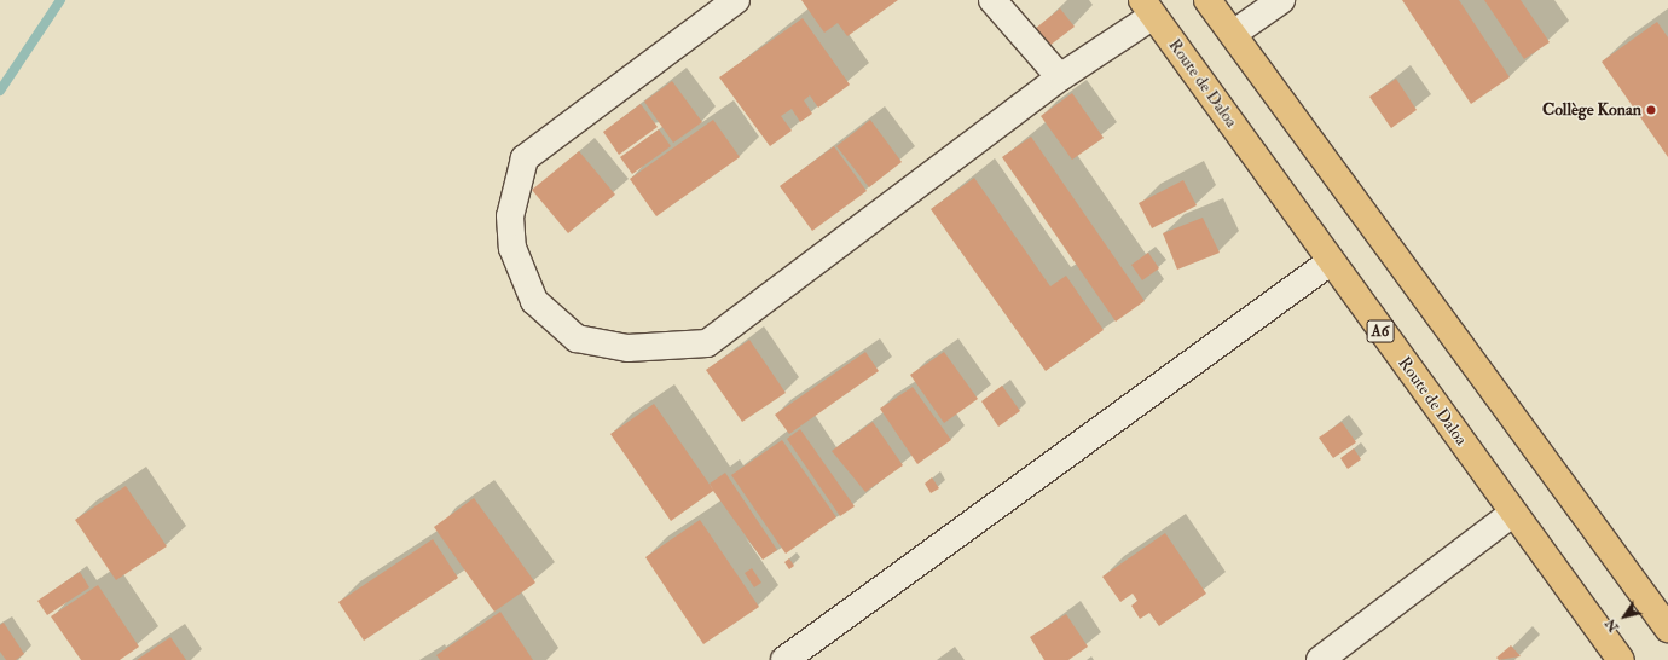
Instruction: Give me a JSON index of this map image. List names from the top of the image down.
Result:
{
  "streets": {
    "highway": ["Route de Daloa", "A6"]
  },
  "places": ["Collège Konan"],
  "north": "bottom left"
}
